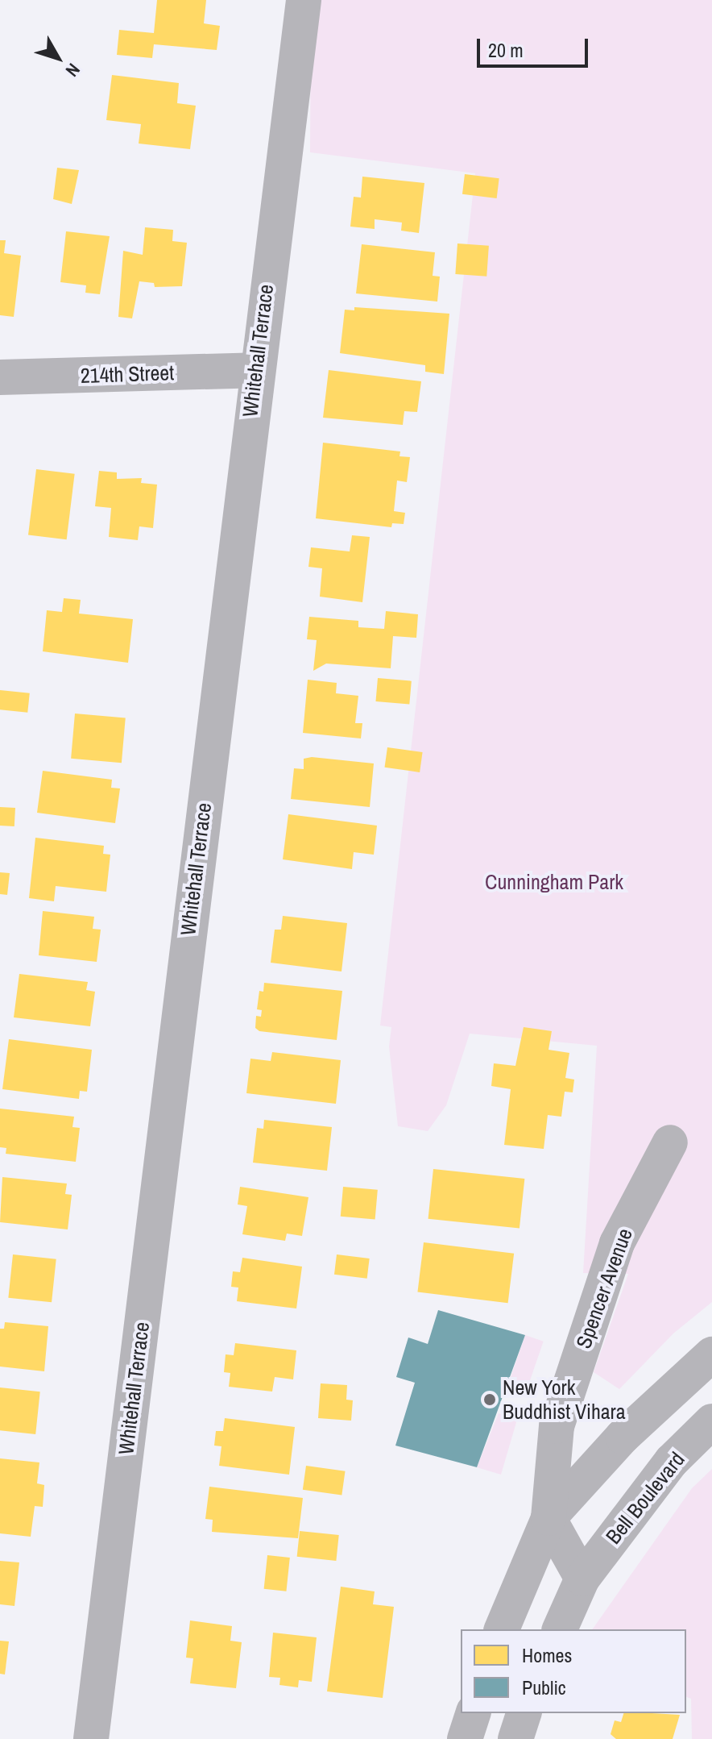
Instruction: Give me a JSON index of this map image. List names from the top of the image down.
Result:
{
  "streets": {
    "street": [
      "Whitehall Terrace",
      "214th Street",
      "Spencer Avenue",
      "Bell Boulevard"
    ]
  },
  "crossings": [
    ["Whitehall Terrace", "214th Street"]
  ],
  "parks": ["Cunningham Park"],
  "places": ["New York Buddhist Vihara"],
  "legend": ["Homes", "Public"],
  "scale_bar": "20 m",
  "north": "bottom right"
}
